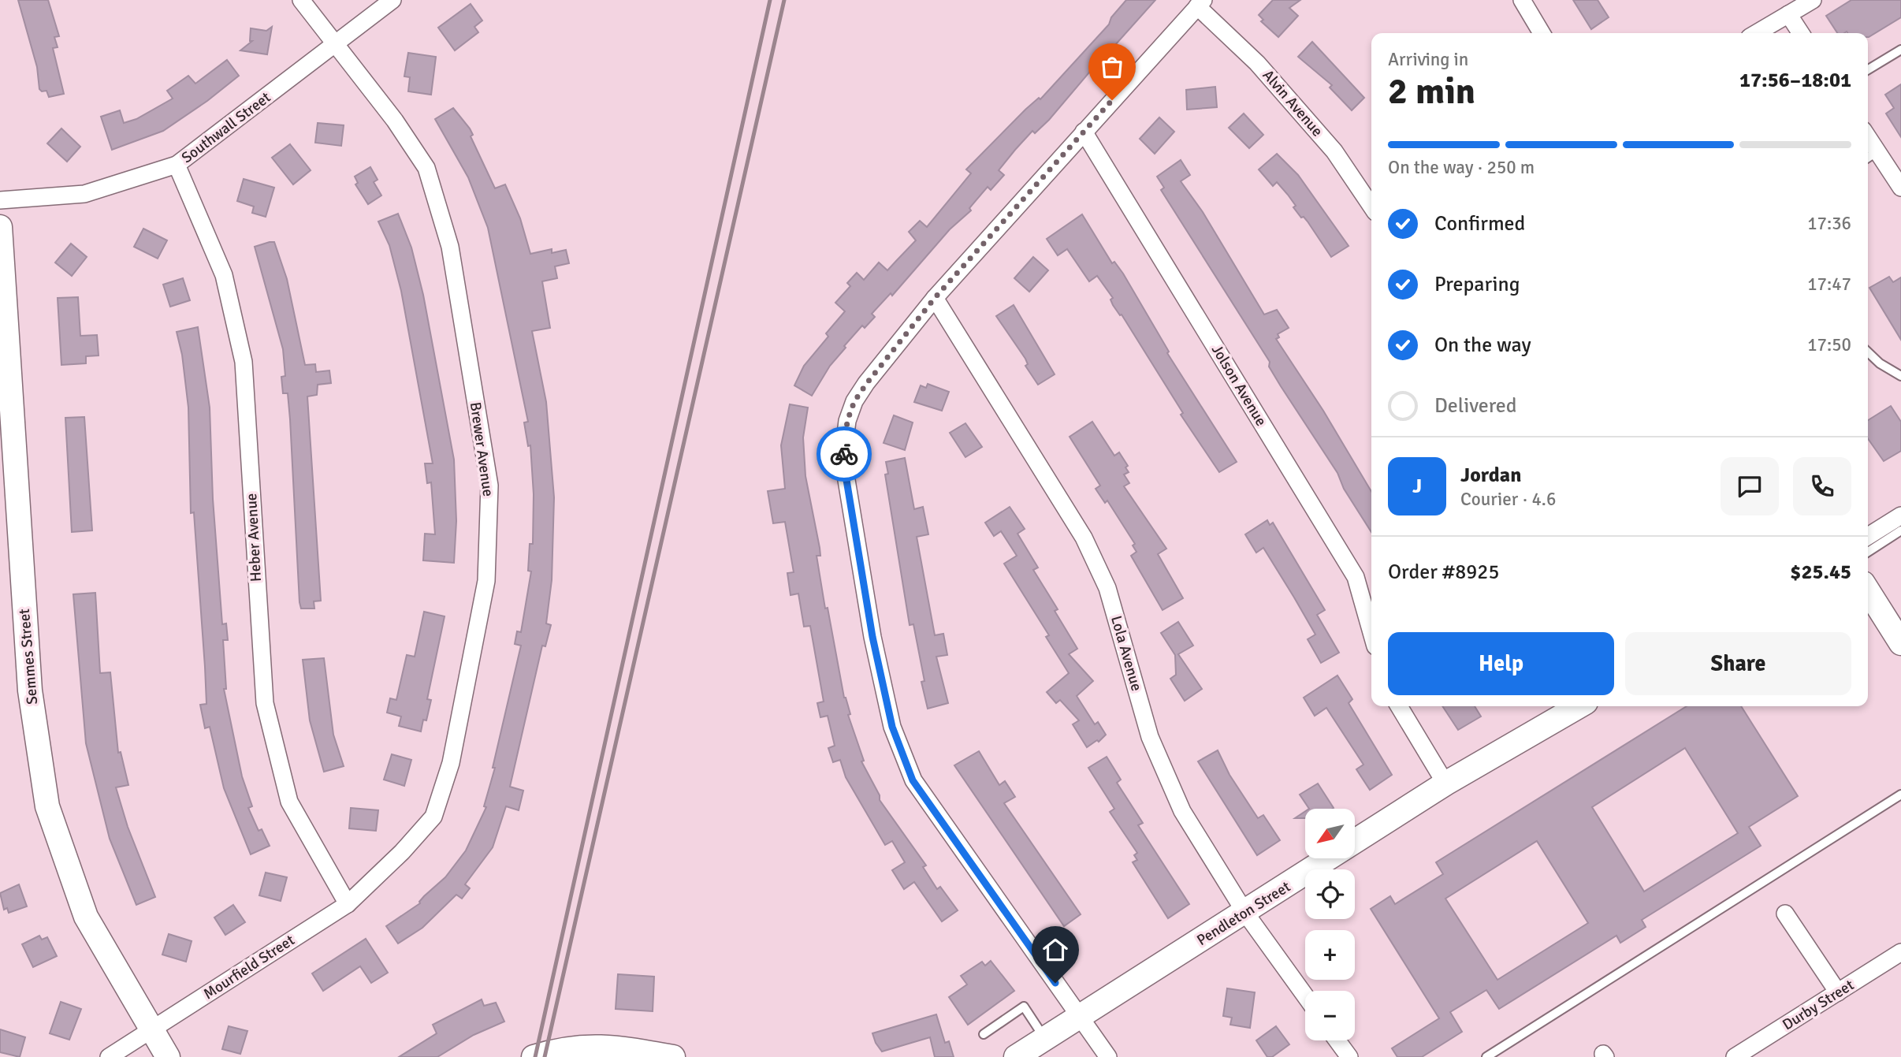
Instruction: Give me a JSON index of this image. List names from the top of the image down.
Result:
{
  "streets": {
    "main road": ["Semmes Street", "Pendleton Street"],
    "street": [
      "Alvin Avenue",
      "Southwall Street",
      "Jolson Avenue",
      "Brewer Avenue",
      "Heber Avenue",
      "Lola Avenue",
      "Mourfield Street",
      "Durby Street"
    ]
  },
  "crossings": [
    ["Southwall Street", "Brewer Avenue"],
    ["Southwall Street", "Heber Avenue"],
    ["Brewer Avenue", "Heber Avenue"],
    ["Brewer Avenue", "Mourfield Street"],
    ["Heber Avenue", "Mourfield Street"],
    ["Lola Avenue", "Pendleton Street"],
    ["Semmes Street", "Mourfield Street"]
  ],
  "north": "bottom left",
  "page": {
    "heading": ["2 min", "Arriving in", "17:56–18:01"],
    "panel": [
      "Jordan",
      "Courier · 4.6",
      "Order #8925",
      "$25.45"
    ],
    "bar": "On the way · 250 m",
    "list": [
      ["Confirmed", "17:36"],
      ["Preparing", "17:47"],
      ["On the way", "17:50"],
      "Delivered"
    ],
    "round": "J",
    "buttons": ["Help", "Share"],
    "map_buttons": ["+", "−"]
  }
}
